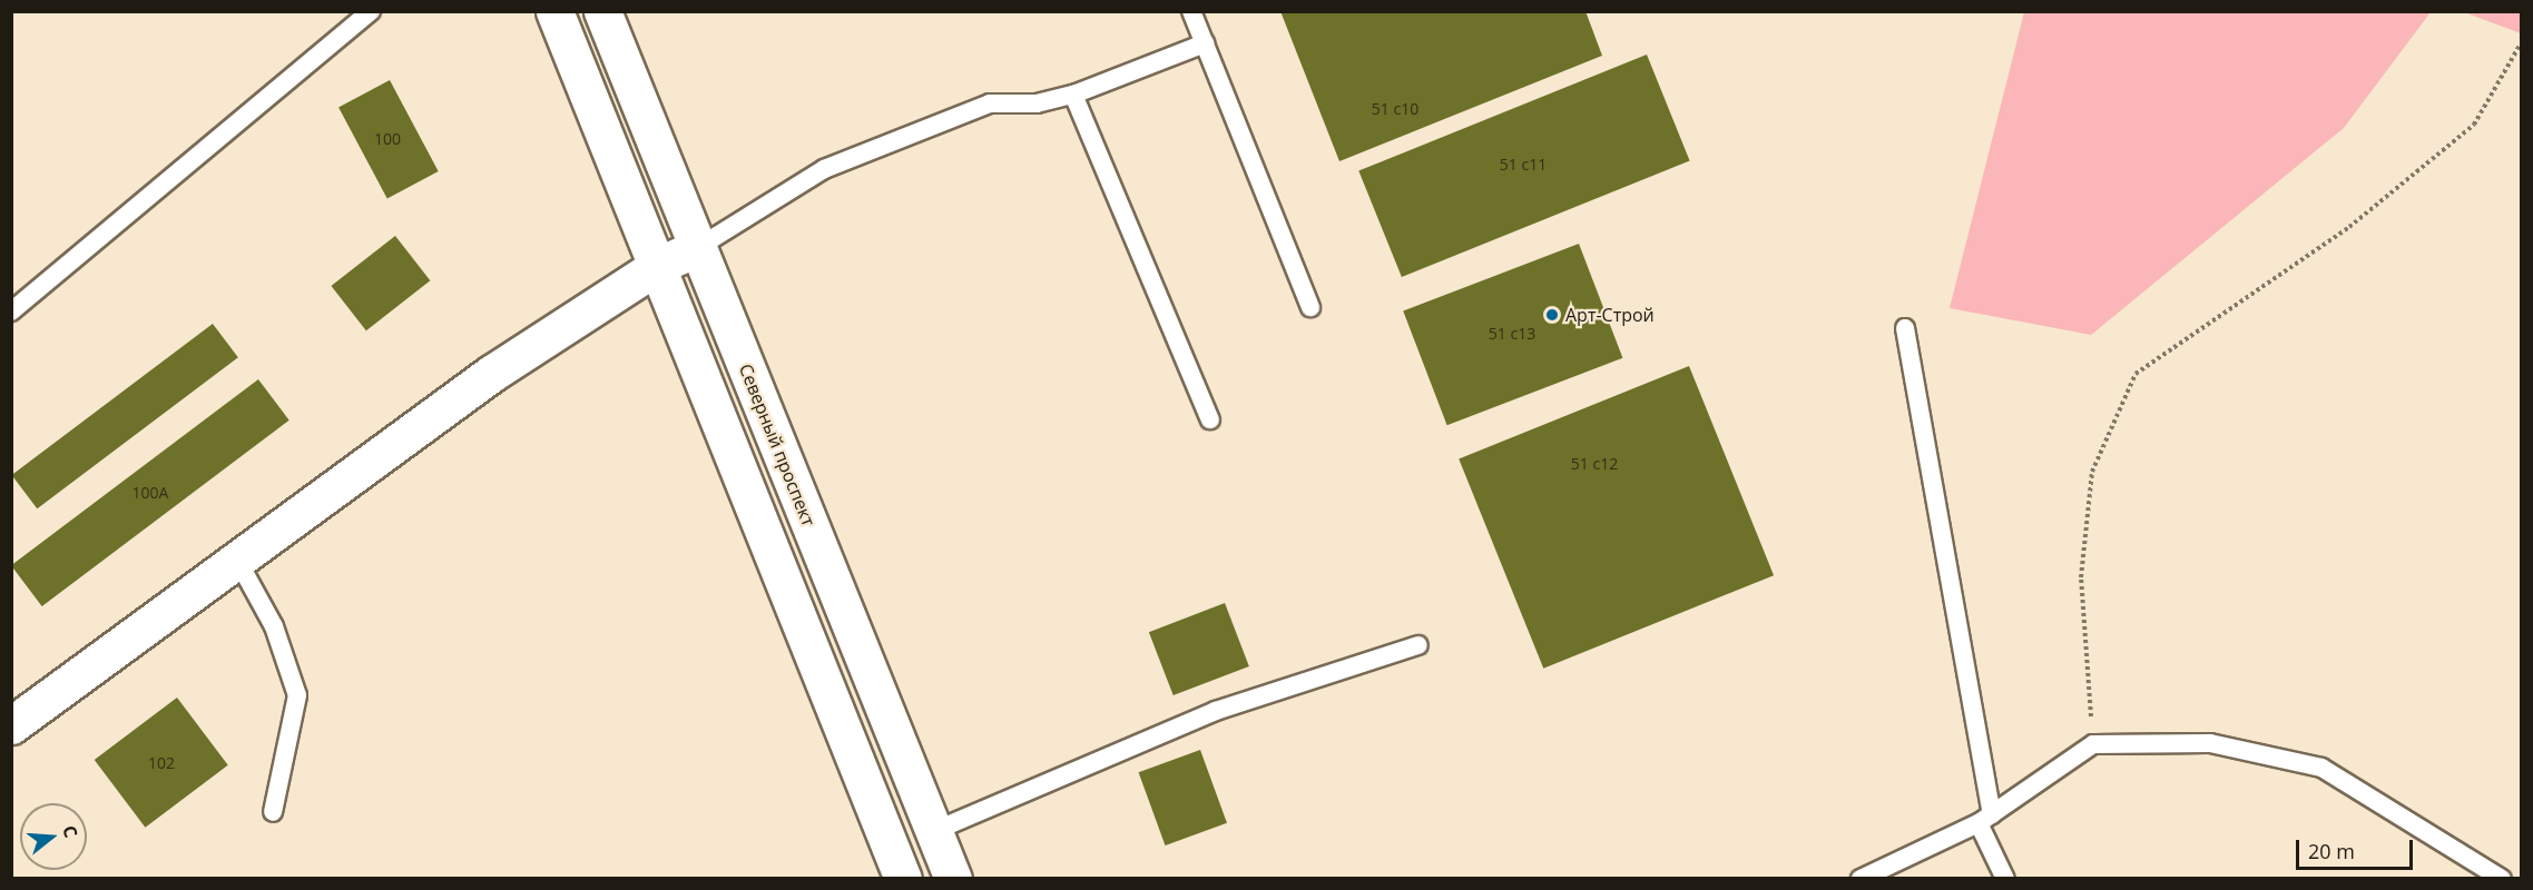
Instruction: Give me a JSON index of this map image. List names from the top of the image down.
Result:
{
  "streets": {
    "main road": ["Северный проспект"]
  },
  "places": ["Арт-Строй"],
  "house_numbers": [
    "51 с10",
    "100",
    "51 с11",
    "51 с13",
    "51 с12",
    "100А",
    "102"
  ],
  "scale_bar": "20 m",
  "north": "right"
}
